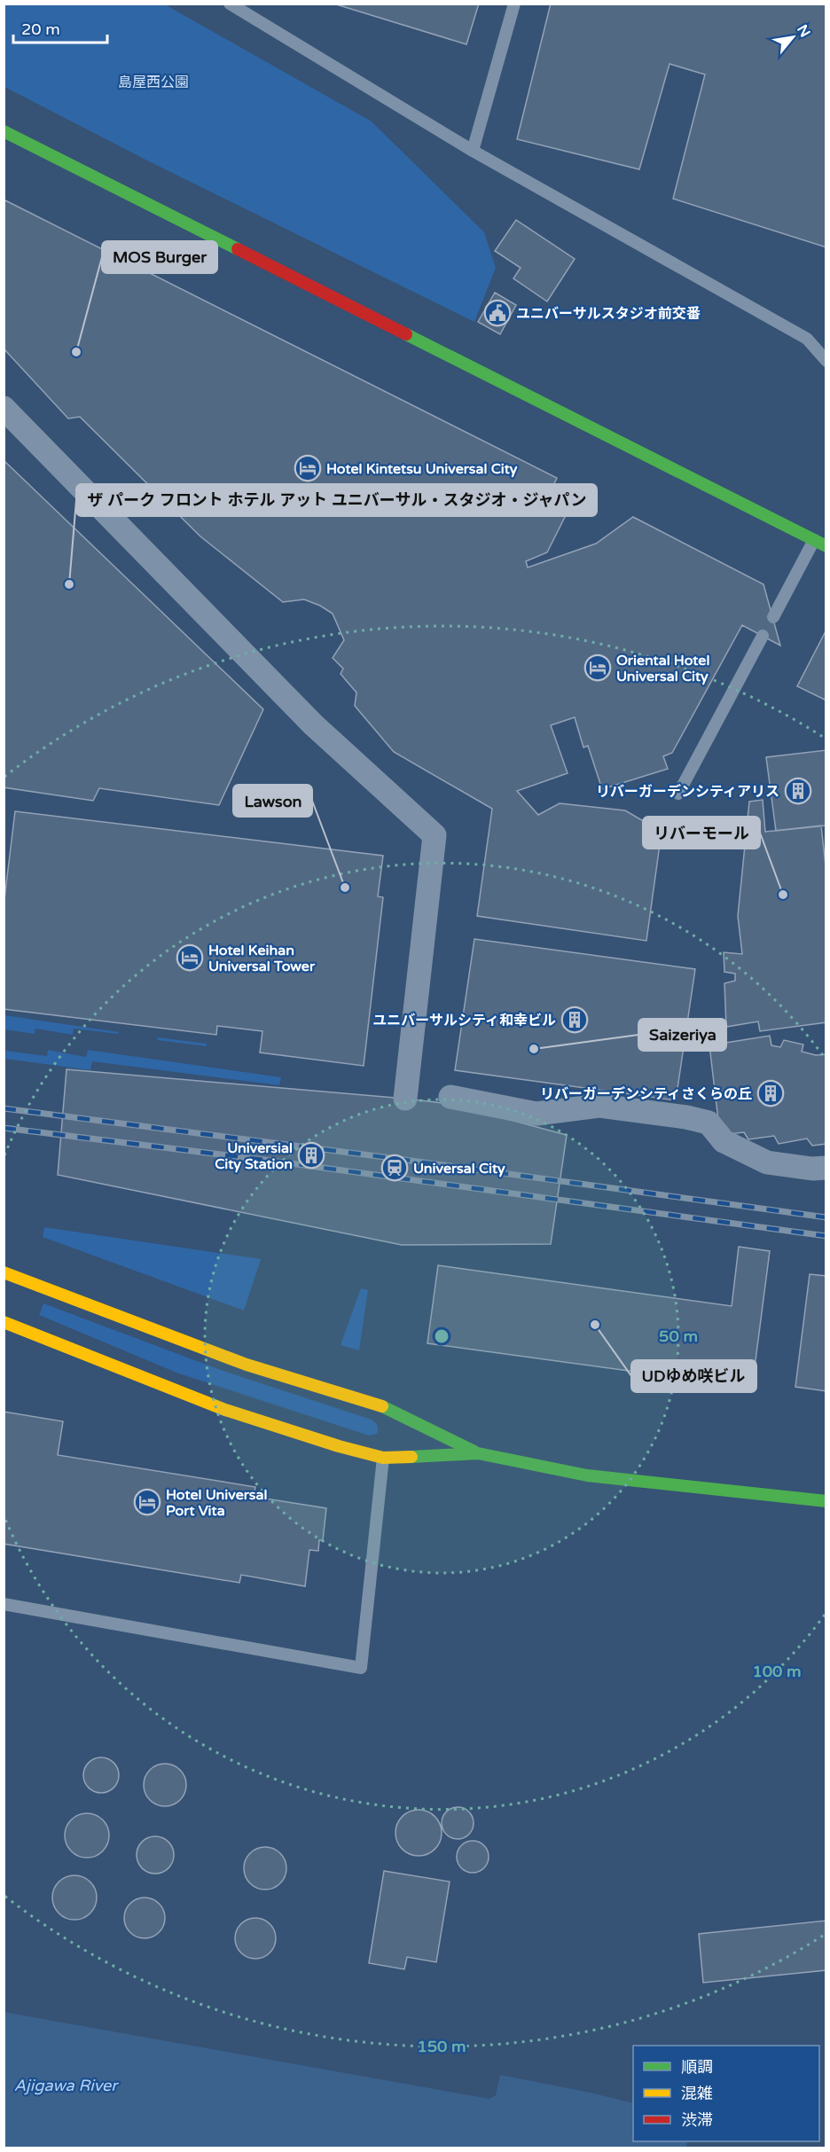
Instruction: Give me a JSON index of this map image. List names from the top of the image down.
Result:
{
  "water": ["Ajigawa River"],
  "parks": ["島屋西公園"],
  "places": {
    "public building": ["ユニバーサルスタジオ前交番"],
    "other": [
      "MOS Burger",
      "ザ パーク フロント ホテル アット ユニバーサル・スタジオ・ジャパン",
      "Lawson",
      "リバーモール",
      "Saizeriya",
      "UDゆめ咲ビル"
    ],
    "hotel": [
      "Hotel Kintetsu Universal City",
      "Oriental Hotel Universal City",
      "Hotel Keihan Universal Tower",
      "Hotel Universal Port Vita"
    ],
    "building": [
      "リバーガーデンシティアリス",
      "ユニバーサルシティ和幸ビル",
      "リバーガーデンシティさくらの丘",
      "Universial City Station"
    ],
    "station": ["Universal City"]
  },
  "legend": ["順調", "混雑", "渋滞"],
  "scale_bar": "20 m",
  "north": "top right",
  "rings": ["50 m", "100 m", "150 m"]
}
